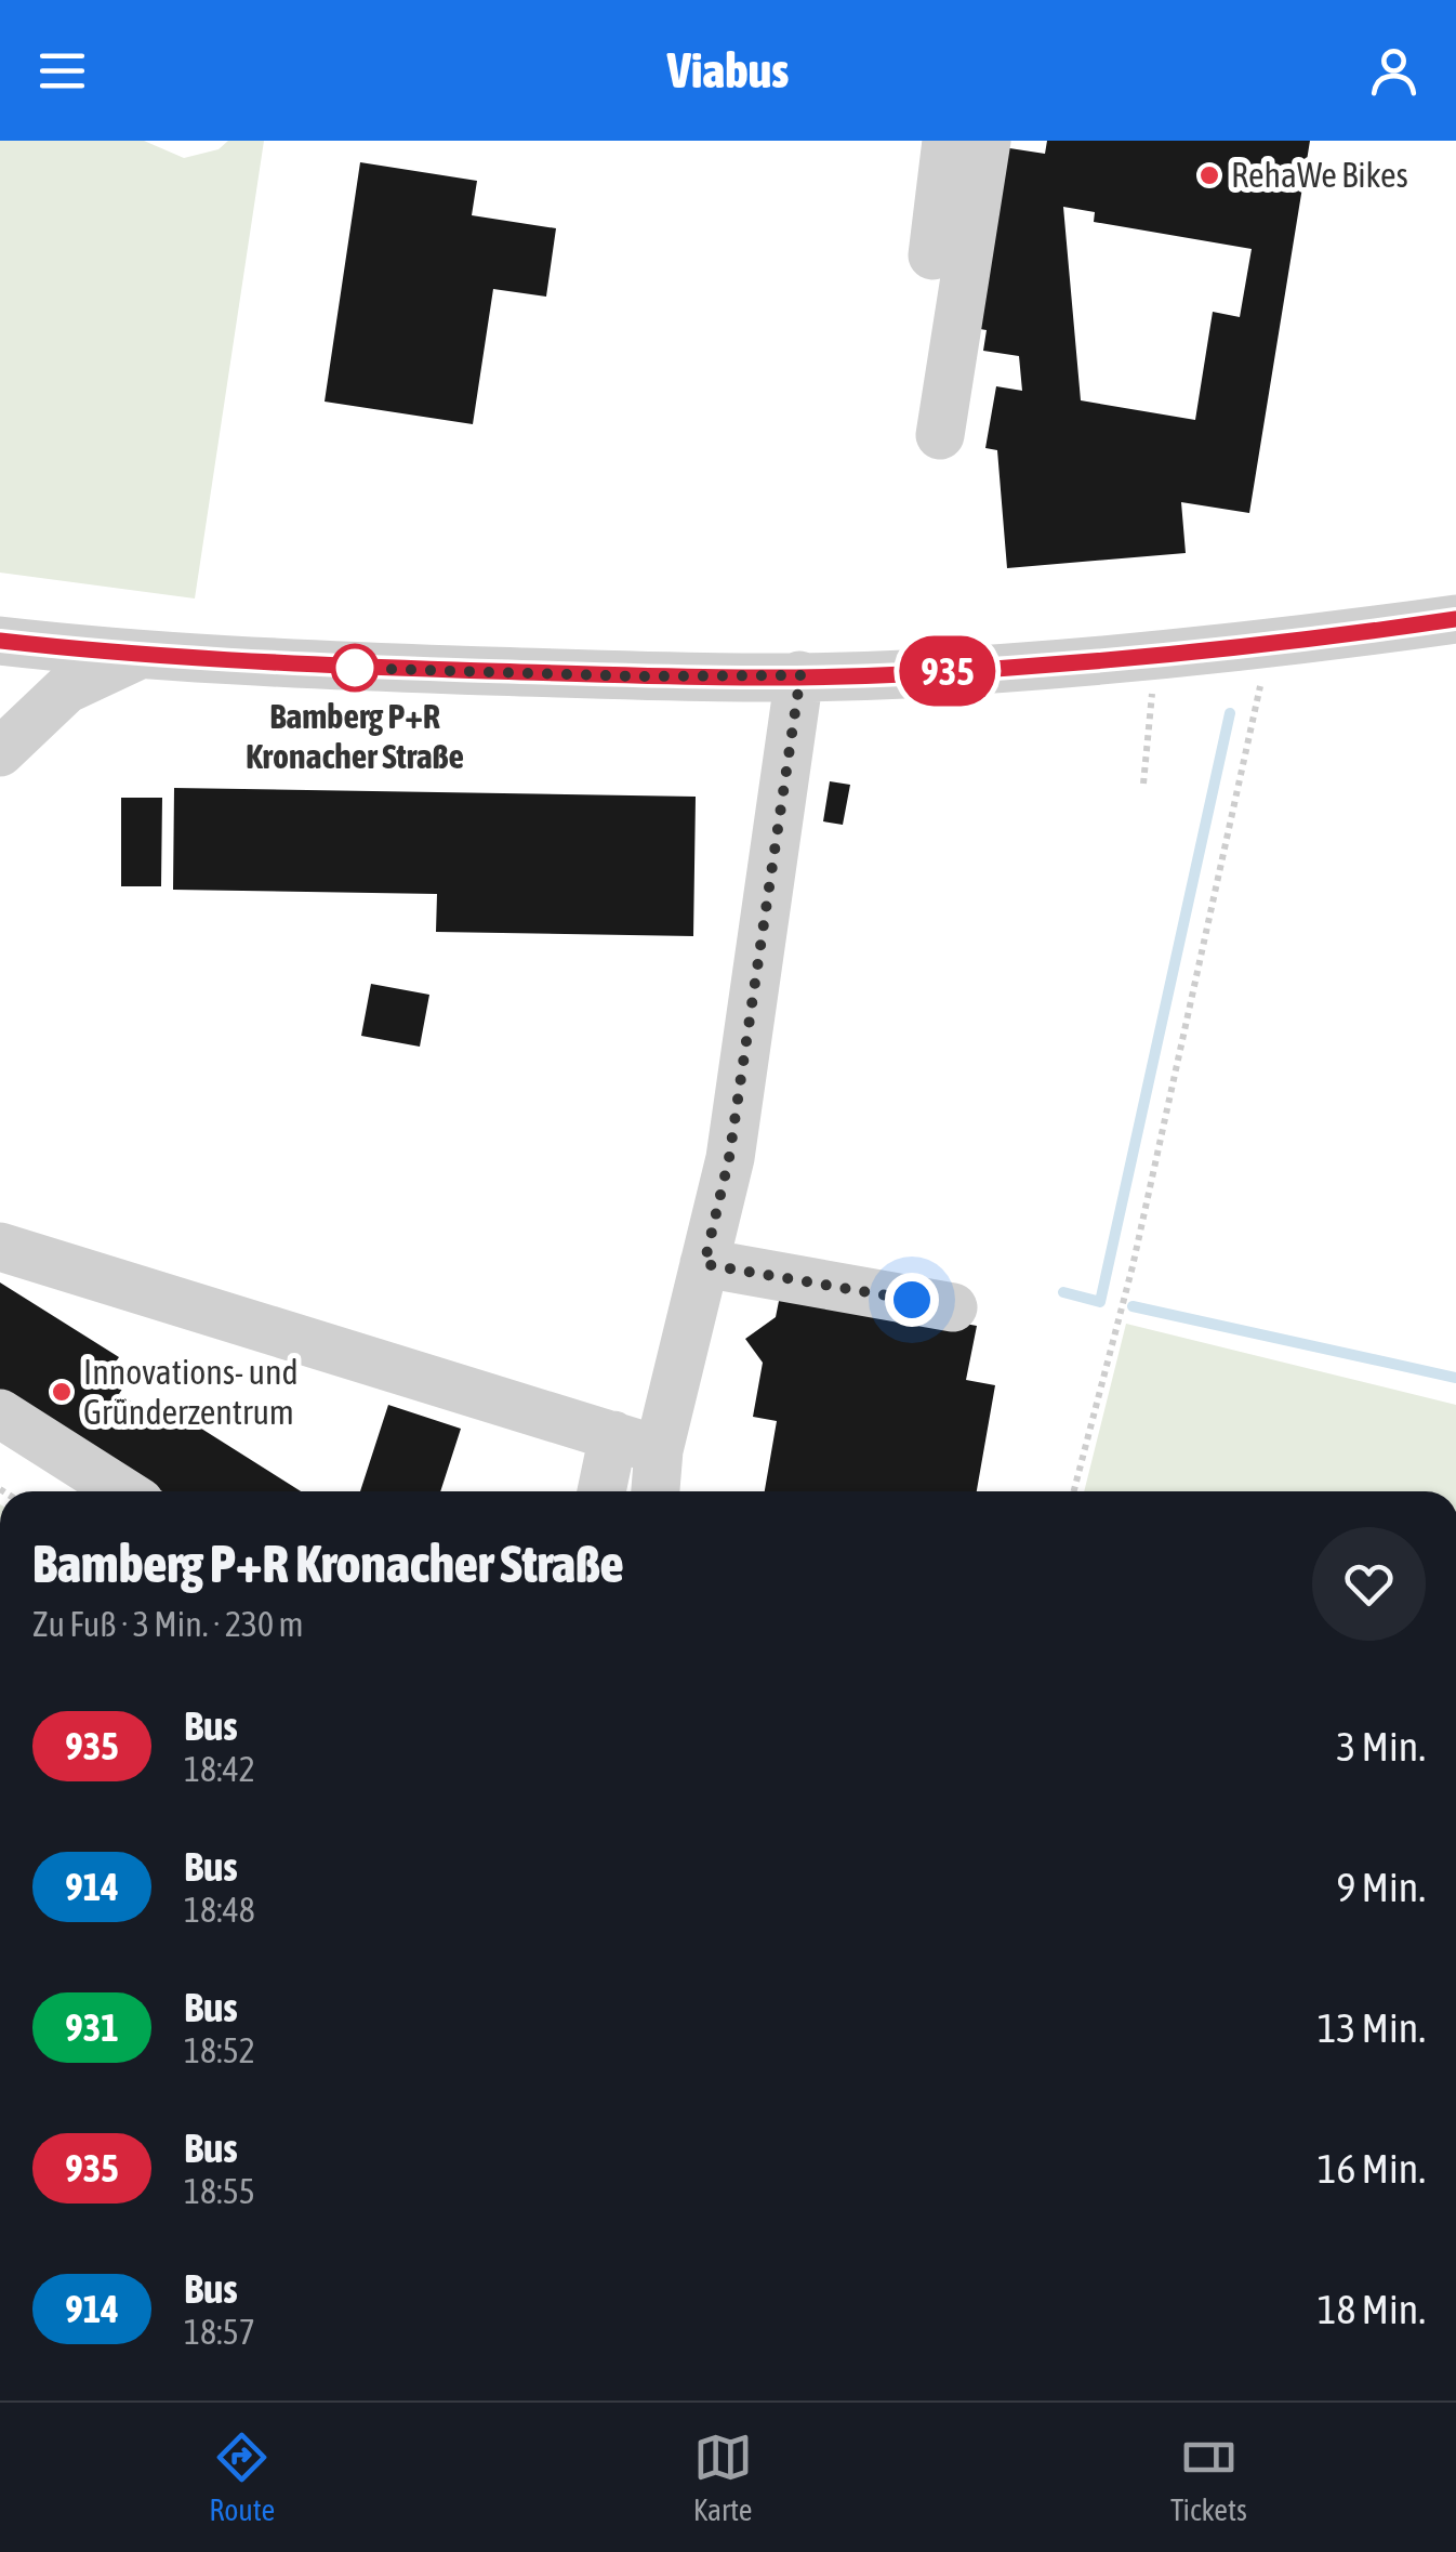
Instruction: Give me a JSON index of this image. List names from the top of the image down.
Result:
{
  "places": ["RehaWe Bikes", "Bamberg P+R Kronacher Straße", "Innovations- und Gründerzentrum"],
  "lines": ["bus line 935"],
  "page": {
    "header": "Viabus",
    "on_map": "935",
    "heading": ["Bamberg P+R Kronacher Straße", "Zu Fuß · 3 Min. · 230 m"],
    "list": [
      {
        "mark": "935",
        "name": "Bus",
        "note": "18:42",
        "value": "3 Min."
      },
      {
        "mark": "914",
        "name": "Bus",
        "note": "18:48",
        "value": "9 Min."
      },
      {
        "mark": "931",
        "name": "Bus",
        "note": "18:52",
        "value": "13 Min."
      },
      {
        "mark": "935",
        "name": "Bus",
        "note": "18:55",
        "value": "16 Min."
      },
      {
        "mark": "914",
        "name": "Bus",
        "note": "18:57",
        "value": "18 Min."
      }
    ],
    "tabs": ["Route", "Karte", "Tickets"]
  }
}
